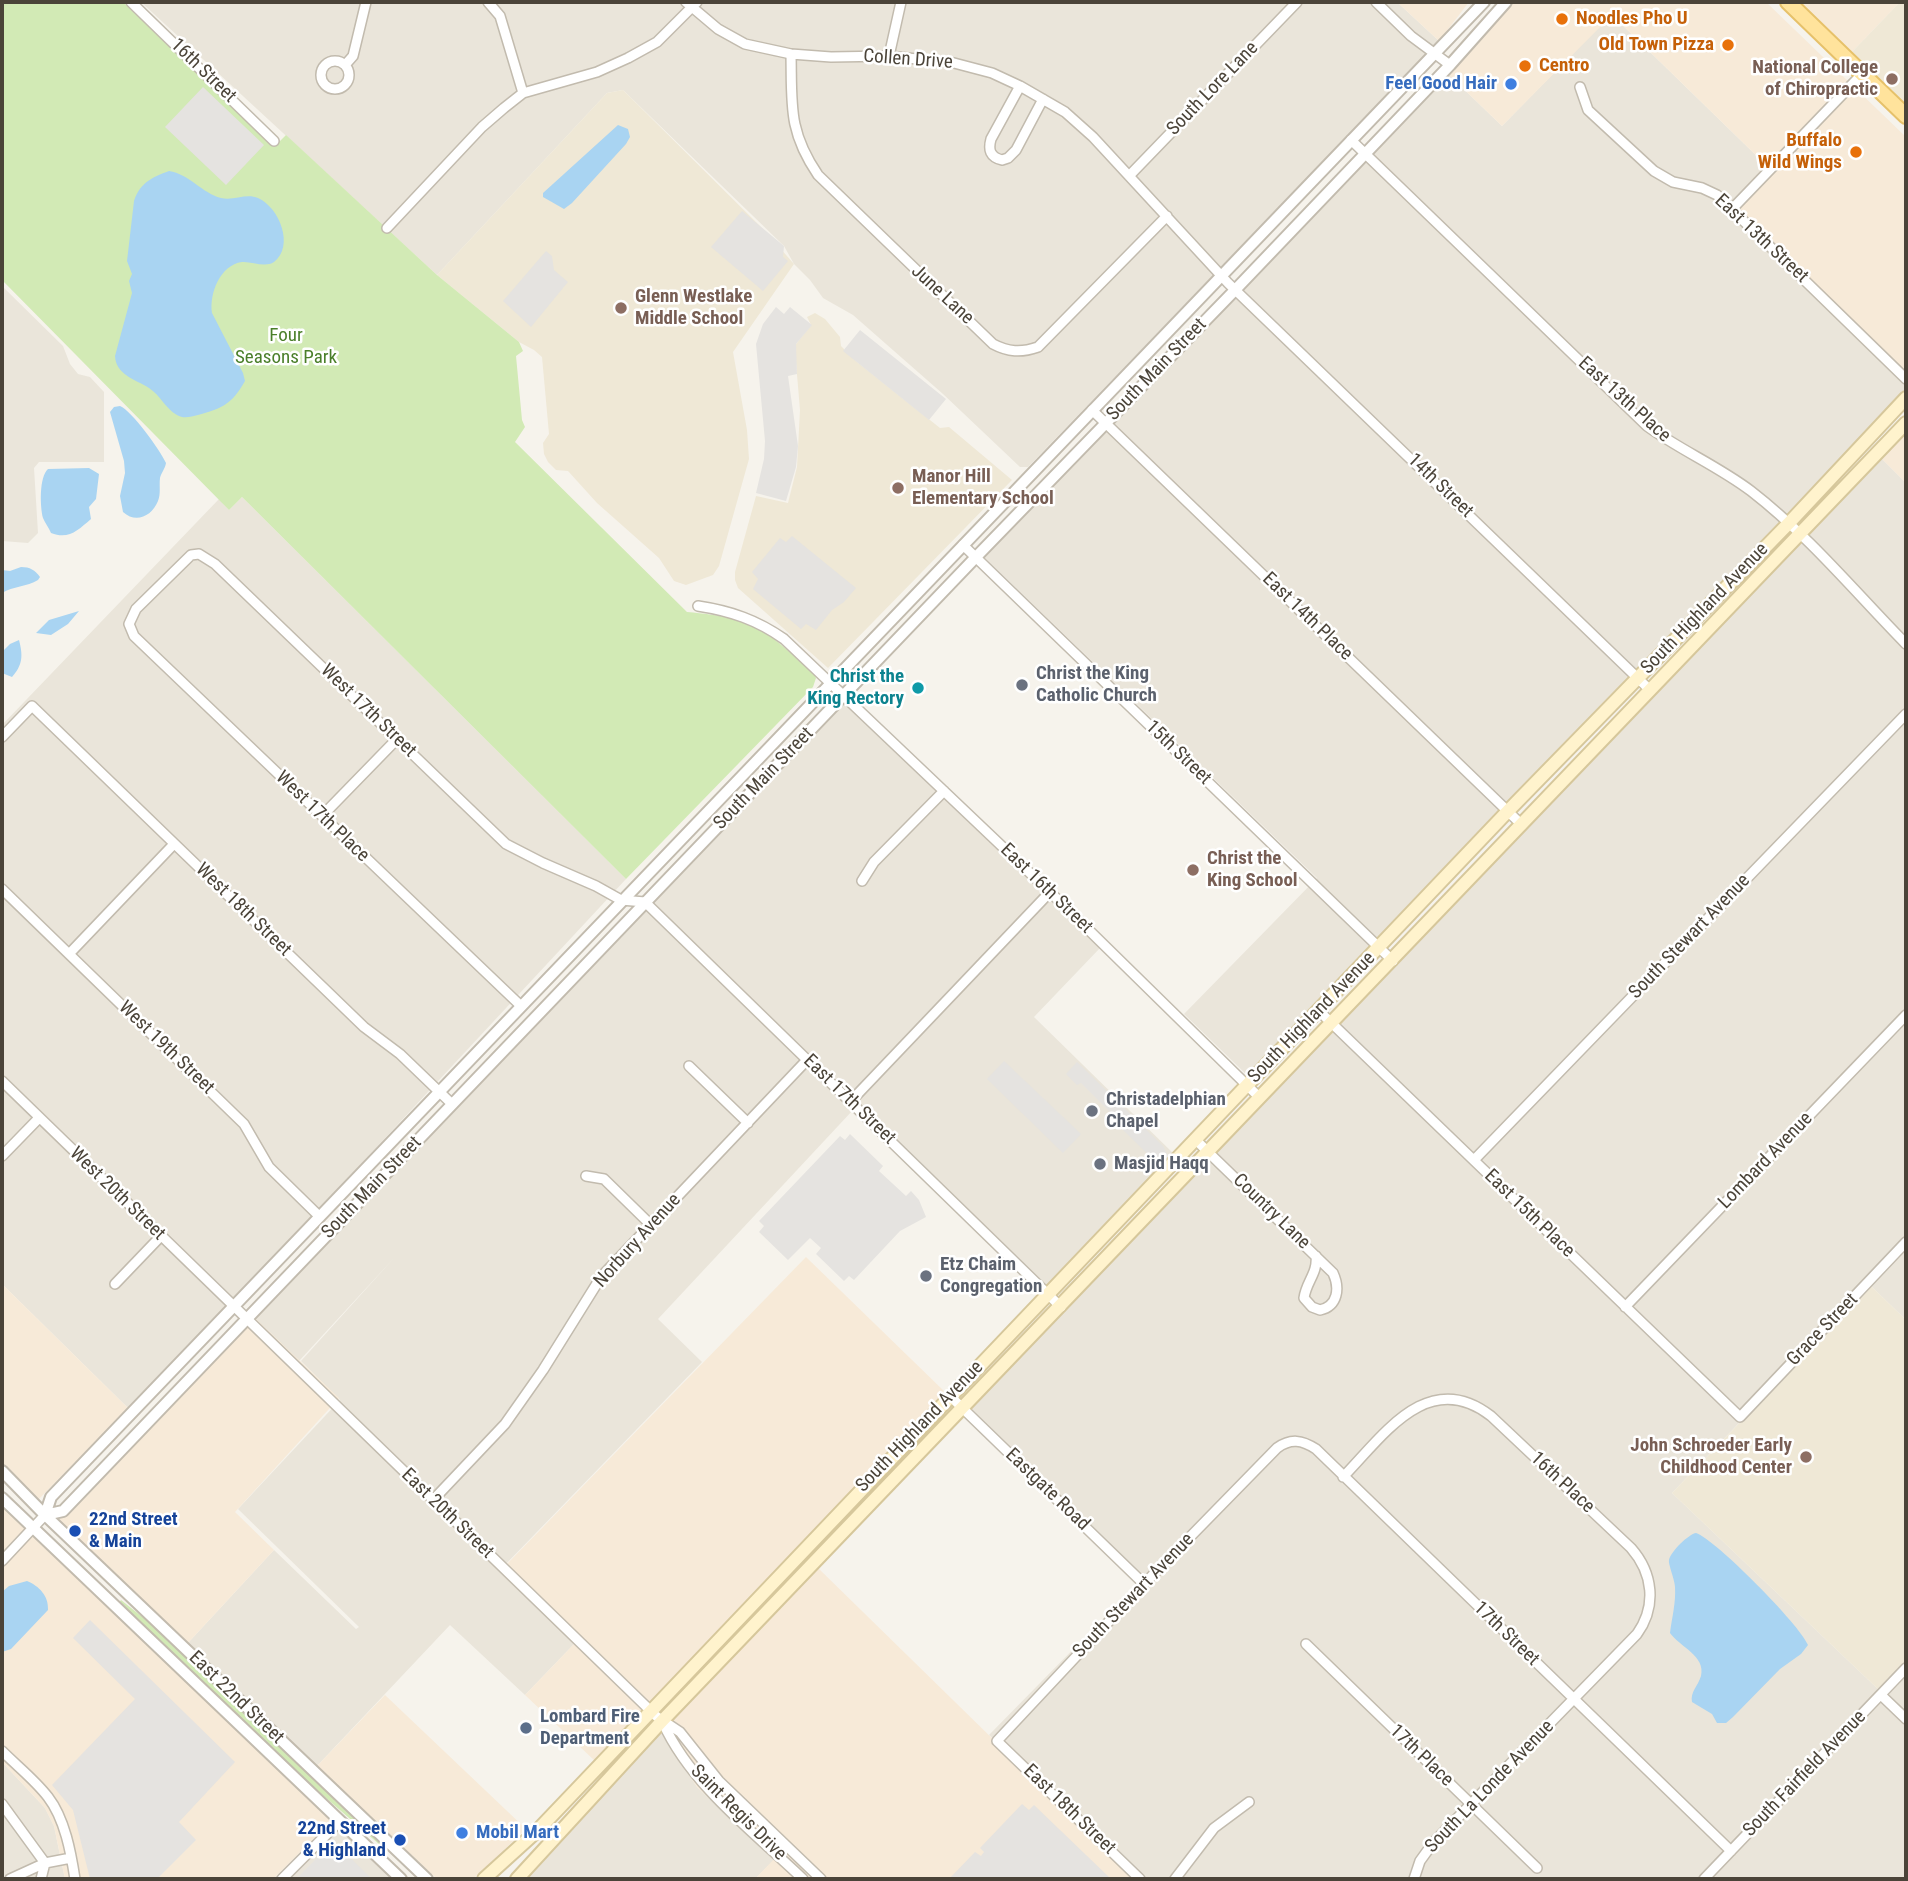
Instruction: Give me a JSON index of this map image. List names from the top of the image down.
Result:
{
  "streets": {
    "main road": ["South Highland Avenue"],
    "street": [
      "Collen Drive",
      "16th Street",
      "South Lore Lane",
      "East 13th Street",
      "June Lane",
      "South Main Street",
      "East 13th Place",
      "14th Street",
      "East 14th Place",
      "West 17th Street",
      "15th Street",
      "West 17th Place",
      "East 16th Street",
      "West 18th Street",
      "South Stewart Avenue",
      "West 19th Street",
      "East 17th Street",
      "Lombard Avenue",
      "West 20th Street",
      "Country Lane",
      "East 15th Place",
      "Norbury Avenue",
      "Grace Street",
      "16th Place",
      "Eastgate Road",
      "East 20th Street",
      "17th Street",
      "East 22nd Street",
      "17th Place",
      "South Fairfield Avenue",
      "South La Londe Avenue",
      "East 18th Street",
      "Saint Regis Drive"
    ]
  },
  "crossings": [
    ["Collen Drive", "South Lore Lane"],
    ["Collen Drive", "June Lane"],
    ["Collen Drive", "South Main Street"],
    ["Collen Drive", "14th Street"],
    ["South Main Street", "East 13th Place"],
    ["South Main Street", "14th Street"],
    ["South Main Street", "East 14th Place"],
    ["South Main Street", "West 17th Street"],
    ["South Main Street", "15th Street"],
    ["South Main Street", "West 17th Place"],
    ["South Main Street", "East 16th Street"],
    ["South Main Street", "West 18th Street"],
    ["South Main Street", "West 19th Street"],
    ["South Main Street", "East 17th Street"],
    ["South Main Street", "West 20th Street"],
    ["South Main Street", "East 20th Street"],
    ["South Main Street", "East 22nd Street"],
    ["East 13th Place", "South Highland Avenue"],
    ["14th Street", "South Highland Avenue"],
    ["South Highland Avenue", "East 14th Place"],
    ["South Highland Avenue", "15th Street"],
    ["South Highland Avenue", "East 16th Street"],
    ["South Highland Avenue", "East 17th Street"],
    ["South Highland Avenue", "Country Lane"],
    ["South Highland Avenue", "East 15th Place"],
    ["South Highland Avenue", "Eastgate Road"],
    ["South Highland Avenue", "East 20th Street"],
    ["South Highland Avenue", "Saint Regis Drive"],
    ["West 17th Street", "West 17th Place"],
    ["West 17th Street", "East 17th Street"],
    ["South Stewart Avenue", "East 15th Place"],
    ["South Stewart Avenue", "Eastgate Road"],
    ["South Stewart Avenue", "17th Street"],
    ["South Stewart Avenue", "East 18th Street"],
    ["East 17th Street", "Norbury Avenue"],
    ["Lombard Avenue", "East 15th Place"],
    ["West 20th Street", "East 20th Street"],
    ["East 15th Place", "Grace Street"],
    ["Norbury Avenue", "East 20th Street"],
    ["16th Place", "17th Street"],
    ["16th Place", "South La Londe Avenue"],
    ["East 20th Street", "Saint Regis Drive"],
    ["17th Street", "South Fairfield Avenue"],
    ["17th Street", "South La Londe Avenue"],
    ["17th Place", "South La Londe Avenue"]
  ],
  "parks": ["Four Seasons Park"],
  "places": [
    "Noodles Pho U",
    "Old Town Pizza",
    "Centro",
    "National College of Chiropractic",
    "Feel Good Hair",
    "Buffalo Wild Wings",
    "Glenn Westlake Middle School",
    "Manor Hill Elementary School",
    "Christ the King Catholic Church",
    "Christ the King Rectory",
    "Christ the King School",
    "Christadelphian Chapel",
    "Masjid Haqq",
    "Etz Chaim Congregation",
    "John Schroeder Early Childhood Center",
    "22nd Street & Main",
    "Lombard Fire Department",
    "Mobil Mart",
    "22nd Street & Highland"
  ]
}
